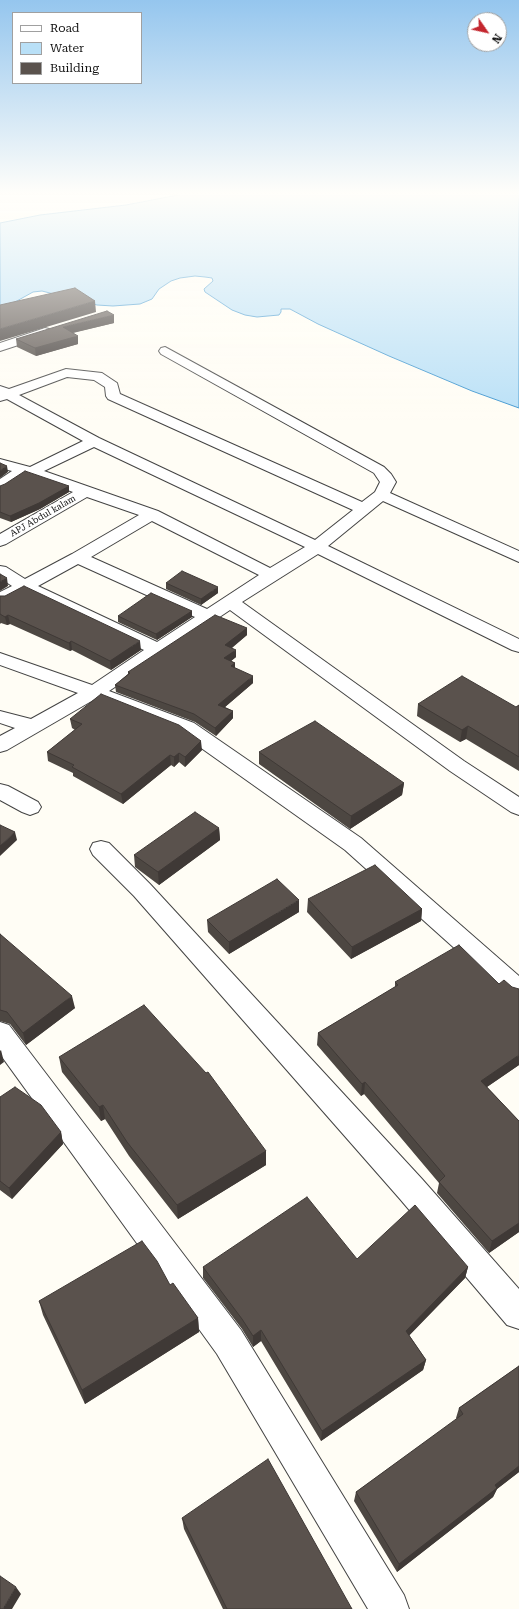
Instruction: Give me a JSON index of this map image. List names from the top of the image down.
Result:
{
  "streets": {
    "street": ["APJ Abdul kalam"]
  },
  "legend": ["Road", "Water", "Building"],
  "north": "bottom right"
}
